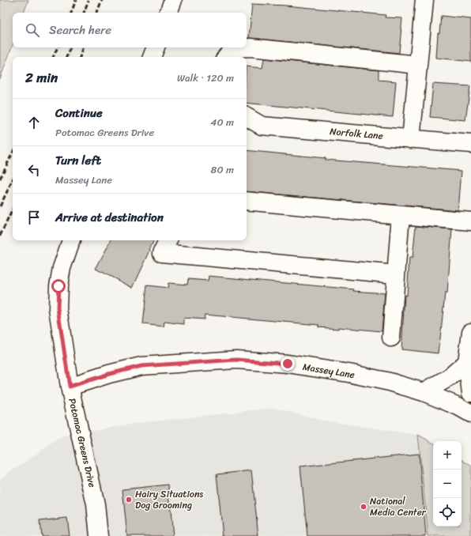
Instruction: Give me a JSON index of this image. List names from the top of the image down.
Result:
{
  "streets": {
    "street": ["Norfolk Lane", "Massey Lane", "Potomac Greens Drive"]
  },
  "crossings": [
    ["Massey Lane", "Potomac Greens Drive"]
  ],
  "places": ["Hairy Situations Dog Grooming", "National Media Center"],
  "page": {
    "search": "Search here",
    "heading": ["2 min", "Walk · 120 m"],
    "list": [
      ["Continue", "Potomac Greens Drive", "40 m"],
      ["Turn left", "Massey Lane", "80 m"],
      "Arrive at destination"
    ],
    "map_buttons": ["+", "−"]
  }
}
